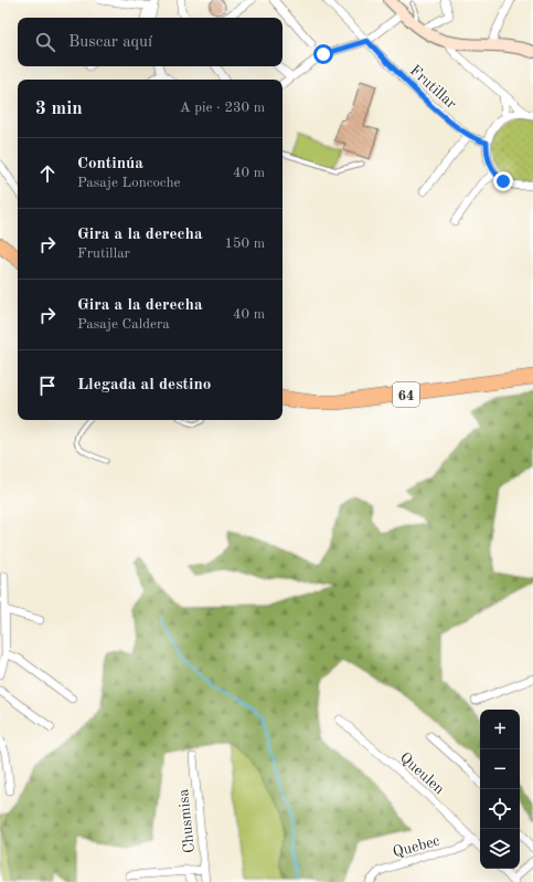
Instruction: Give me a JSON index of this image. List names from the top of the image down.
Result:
{
  "streets": {
    "highway": ["64"],
    "street": [
      "Frutillar",
      "Queulen",
      "Chusmisa",
      "Quebec"
    ]
  },
  "crossings": [
    ["Queulen", "Quebec"]
  ],
  "page": {
    "search": "Buscar aquí",
    "heading": ["3 min", "A pie · 230 m"],
    "list": [
      ["Continúa", "Pasaje Loncoche", "40 m"],
      ["Gira a la derecha", "Frutillar", "150 m"],
      ["Gira a la derecha", "Pasaje Caldera", "40 m"],
      "Llegada al destino"
    ],
    "map_buttons": ["+", "−"]
  }
}
